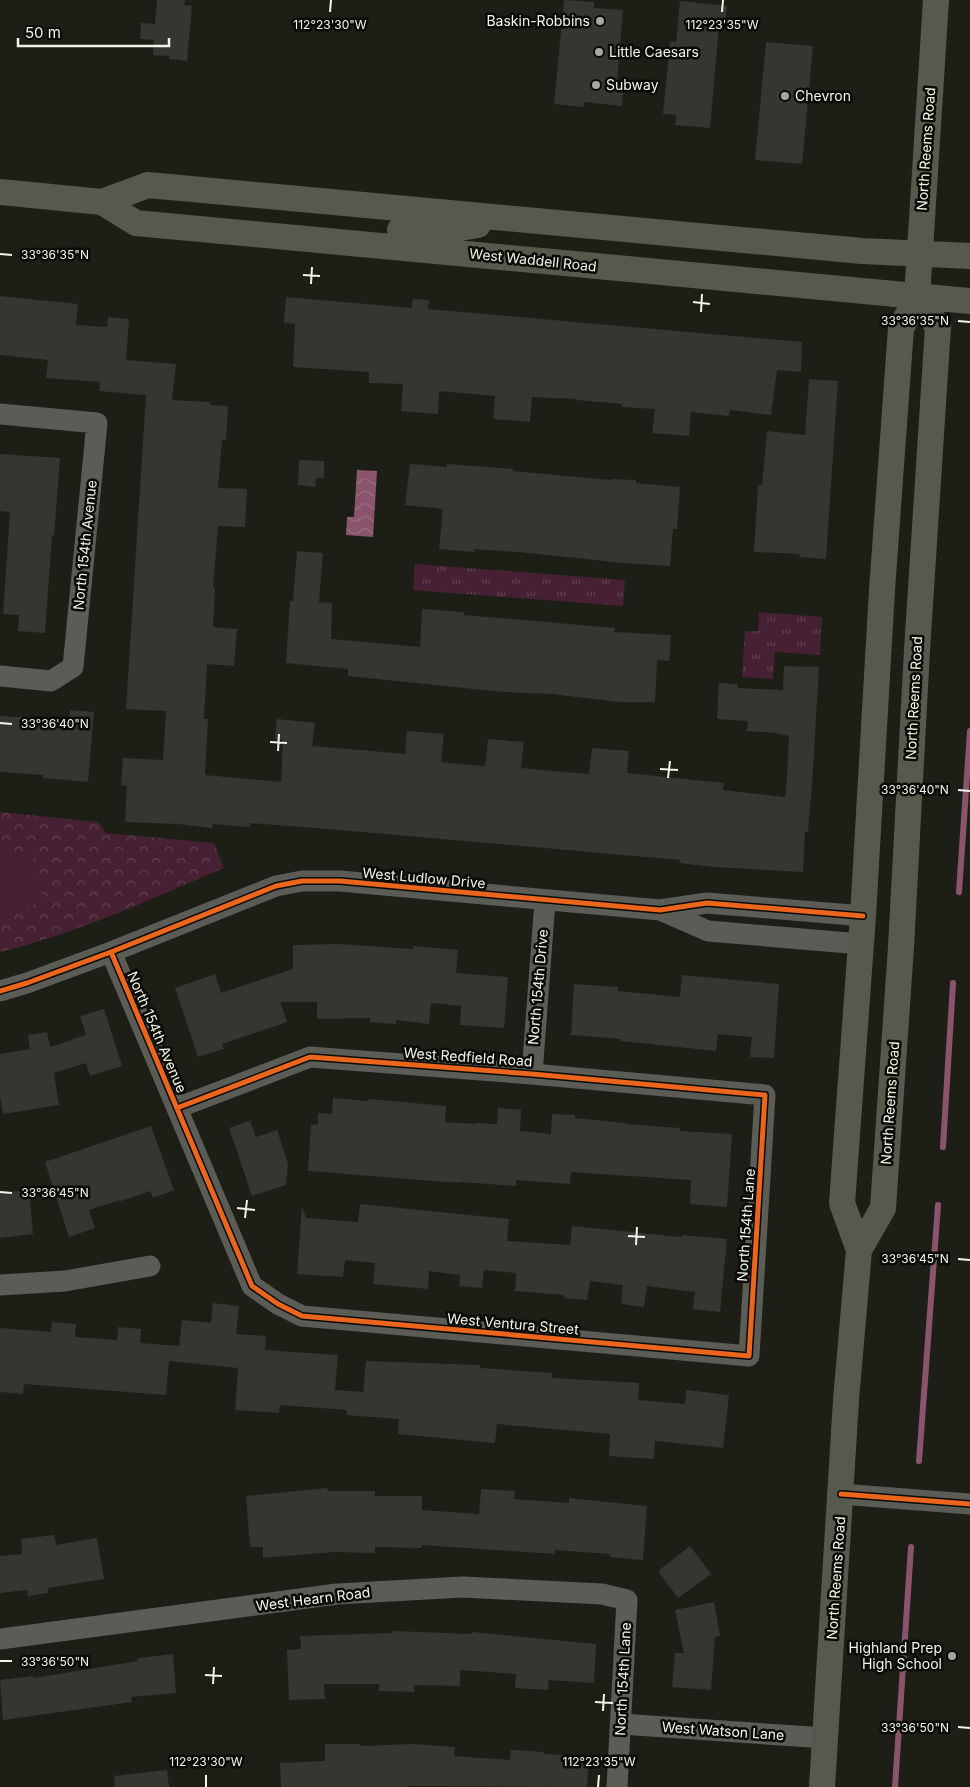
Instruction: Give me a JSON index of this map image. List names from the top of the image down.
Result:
{
  "streets": {
    "main road": ["North Reems Road", "West Waddell Road"],
    "street": [
      "North 154th Avenue",
      "West Ludlow Drive",
      "North 154th Drive",
      "West Redfield Road",
      "North 154th Lane",
      "West Ventura Street",
      "West Hearn Road",
      "West Watson Lane"
    ]
  },
  "crossings": [
    ["North Reems Road", "West Waddell Road"],
    ["North Reems Road", "West Ludlow Drive"],
    ["North Reems Road", "West Watson Lane"],
    ["North 154th Avenue", "West Ludlow Drive"],
    ["North 154th Avenue", "West Redfield Road"],
    ["North 154th Avenue", "West Ventura Street"],
    ["West Ludlow Drive", "North 154th Drive"],
    ["North 154th Drive", "West Redfield Road"],
    ["West Redfield Road", "North 154th Lane"],
    ["North 154th Lane", "West Ventura Street"],
    ["North 154th Lane", "West Hearn Road"],
    ["North 154th Lane", "West Watson Lane"]
  ],
  "places": [
    "Baskin-Robbins",
    "Little Caesars",
    "Subway",
    "Chevron",
    "Highland Prep High School"
  ],
  "scale_bar": "50 m",
  "coordinates": [
    "112°23'30\"W",
    "112°23'35\"W",
    "33°36'35\"N",
    "33°36'40\"N",
    "33°36'45\"N",
    "33°36'50\"N"
  ]
}
